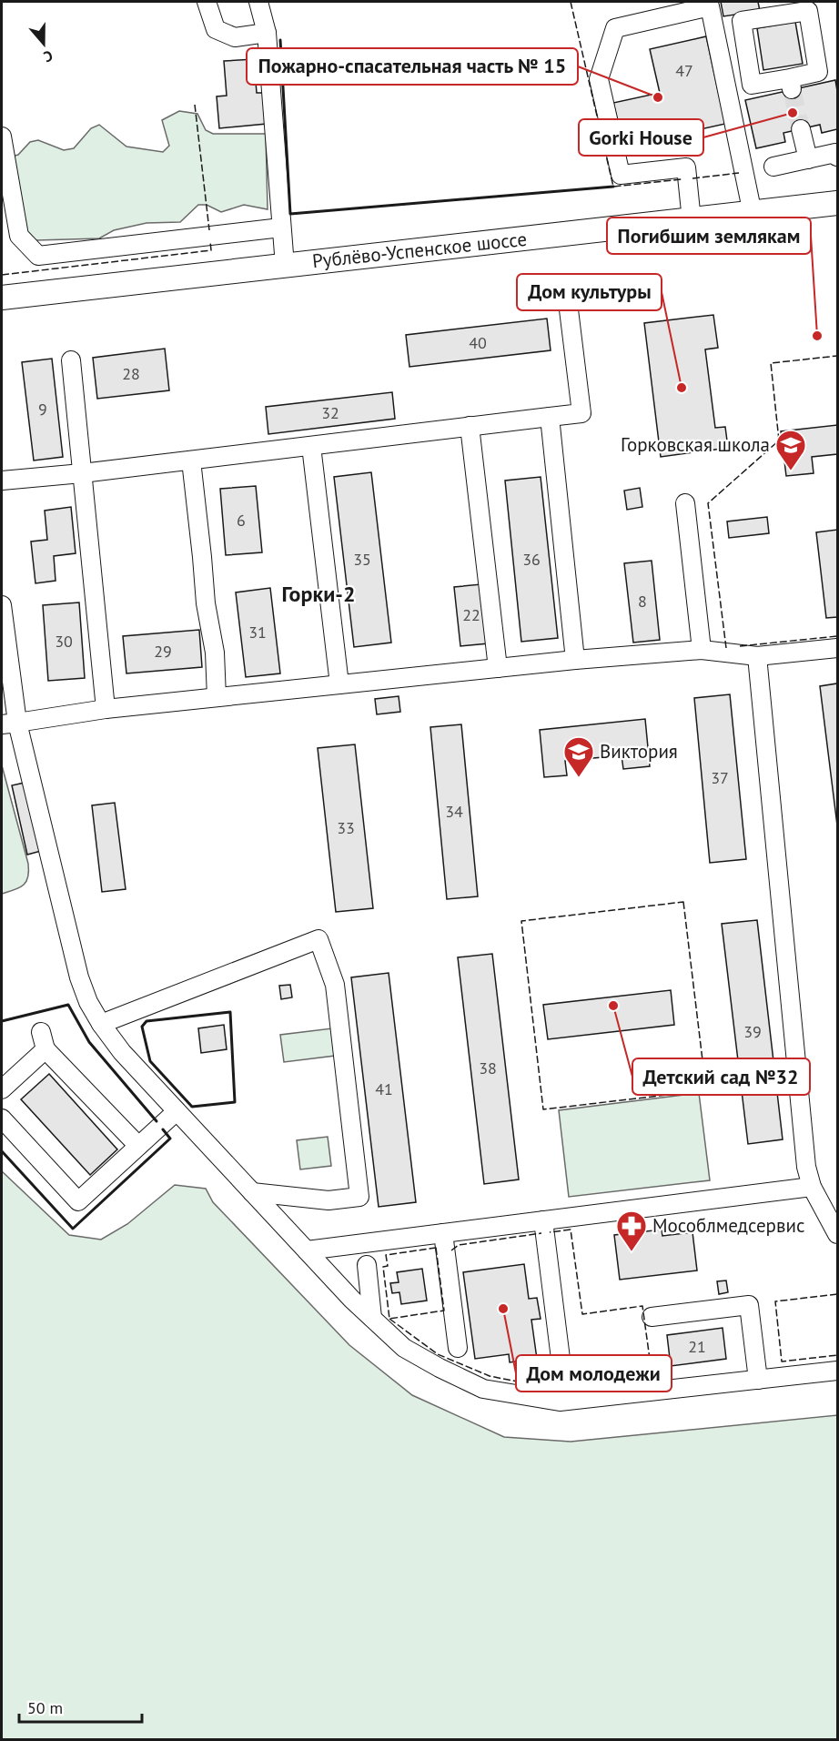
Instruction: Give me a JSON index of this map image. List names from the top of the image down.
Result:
{
  "streets": {
    "main road": ["Рублёво-Успенское шоссе"]
  },
  "districts": ["Горки-2"],
  "places": {
    "other": [
      "Пожарно-спасательная часть № 15",
      "Gorki House",
      "Погибшим землякам",
      "Дом культуры",
      "Детский сад №32",
      "Дом молодежи"
    ],
    "school or university": ["Горковская школа", "Виктория"],
    "pharmacy": ["Мособлмедсервис"]
  },
  "house_numbers": [
    "47",
    "40",
    "28",
    "9",
    "32",
    "6",
    "35",
    "36",
    "8",
    "22",
    "31",
    "30",
    "29",
    "37",
    "34",
    "33",
    "39",
    "38",
    "41",
    "21"
  ],
  "scale_bar": "50 m",
  "north": "bottom"
}
